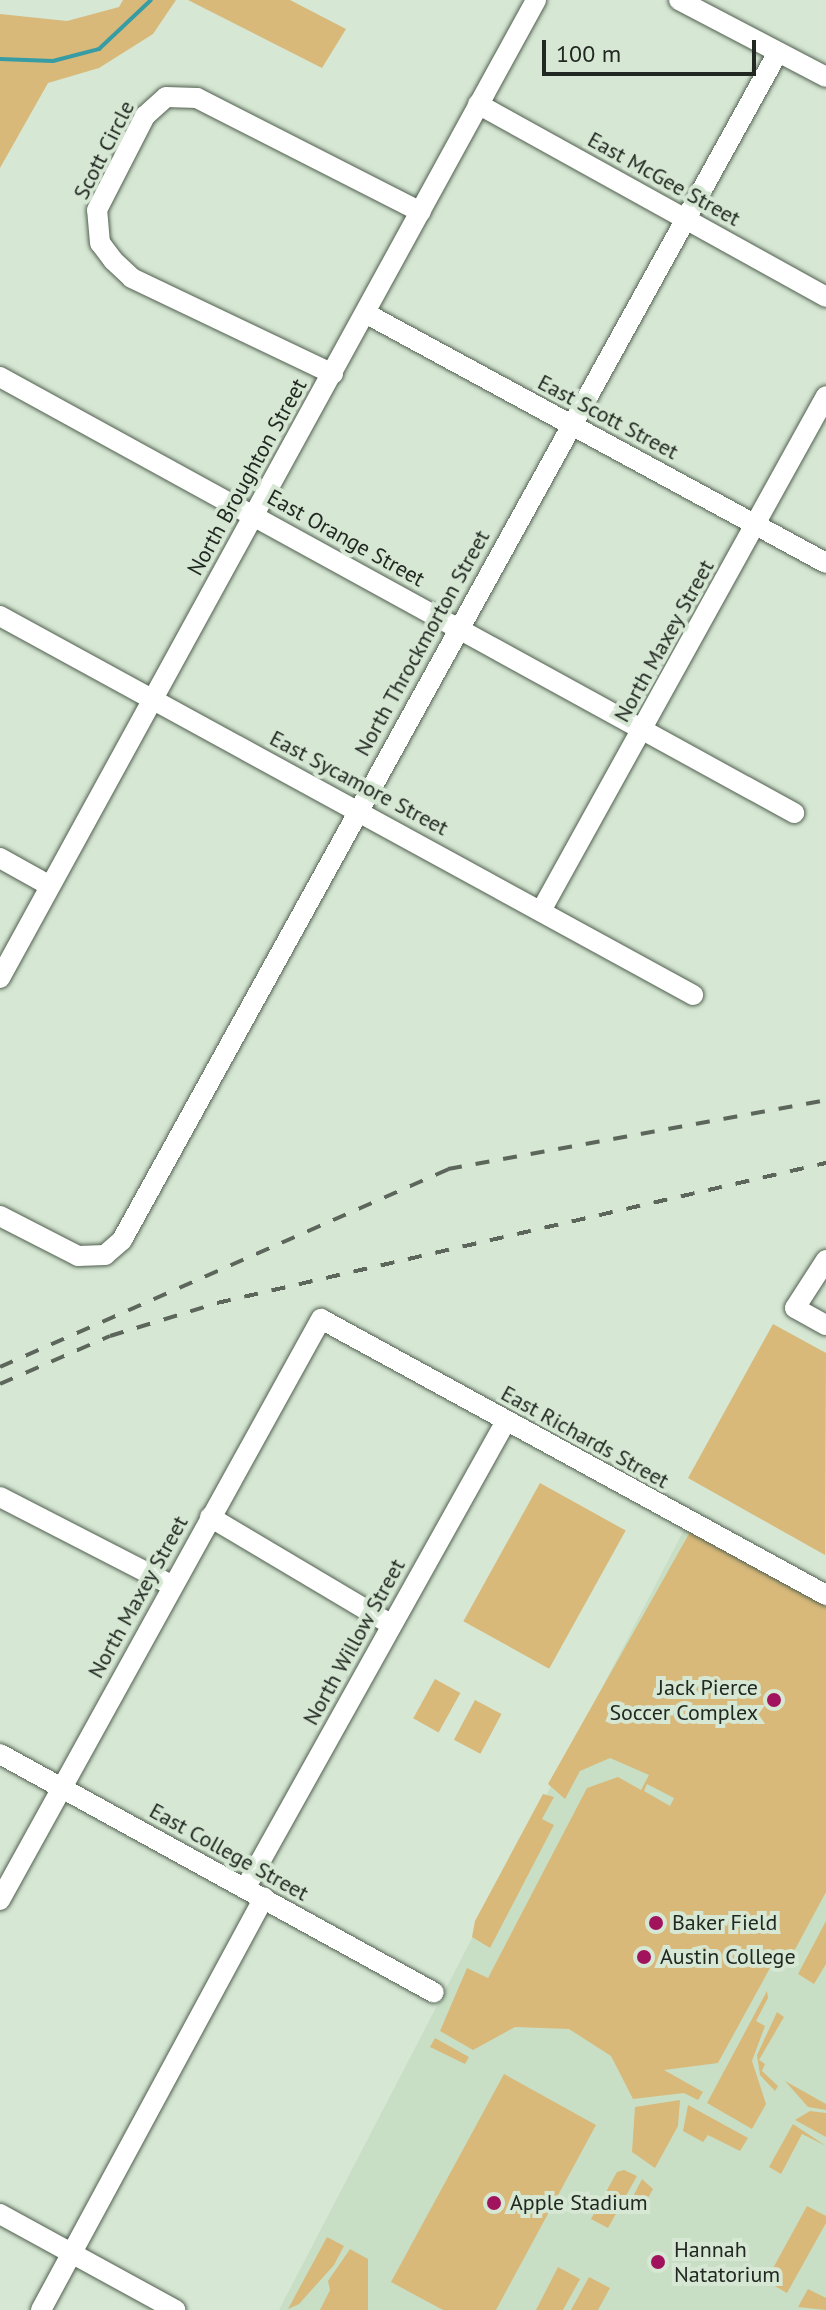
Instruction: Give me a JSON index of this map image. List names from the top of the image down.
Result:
{
  "streets": {
    "street": [
      "Scott Circle",
      "East McGee Street",
      "East Scott Street",
      "North Broughton Street",
      "East Orange Street",
      "North Maxey Street",
      "North Throckmorton Street",
      "East Sycamore Street",
      "East Richards Street",
      "North Willow Street",
      "East College Street"
    ]
  },
  "crossings": [
    ["Scott Circle", "North Broughton Street"],
    ["East McGee Street", "North Broughton Street"],
    ["East McGee Street", "North Throckmorton Street"],
    ["East Scott Street", "North Broughton Street"],
    ["East Scott Street", "North Maxey Street"],
    ["East Scott Street", "North Throckmorton Street"],
    ["North Broughton Street", "East Orange Street"],
    ["North Broughton Street", "East Sycamore Street"],
    ["East Orange Street", "North Maxey Street"],
    ["East Orange Street", "North Throckmorton Street"],
    ["North Maxey Street", "East Sycamore Street"],
    ["North Maxey Street", "East Richards Street"],
    ["North Maxey Street", "East College Street"],
    ["North Throckmorton Street", "East Sycamore Street"],
    ["East Richards Street", "North Willow Street"],
    ["North Willow Street", "East College Street"]
  ],
  "places": [
    "Jack Pierce Soccer Complex",
    "Baker Field",
    "Austin College",
    "Apple Stadium",
    "Hannah Natatorium"
  ],
  "scale_bar": "100 m"
}
